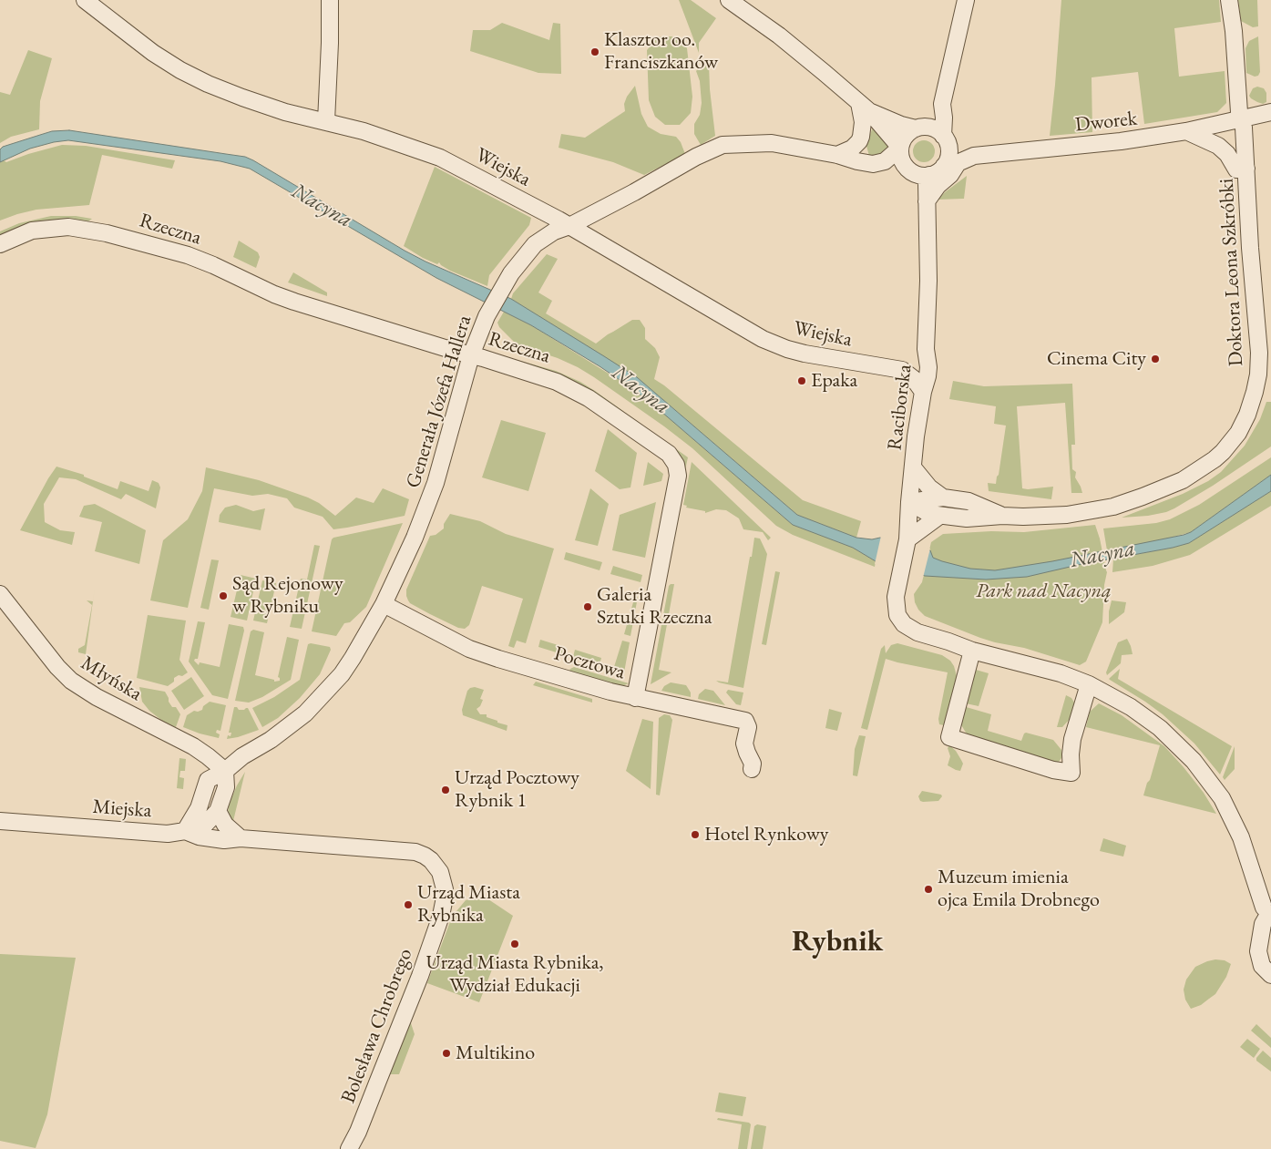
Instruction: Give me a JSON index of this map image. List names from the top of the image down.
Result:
{
  "streets": {
    "street": [
      "Dworek",
      "Wiejska",
      "Rzeczna",
      "Doktora Leona Szkróbki",
      "Generała Józefa Hallera",
      "Raciborska",
      "Pocztowa",
      "Młyńska",
      "Miejska",
      "Bolesława Chrobrego"
    ]
  },
  "crossings": [
    ["Dworek", "Doktora Leona Szkróbki"],
    ["Dworek", "Generała Józefa Hallera"],
    ["Dworek", "Raciborska"],
    ["Wiejska", "Generała Józefa Hallera"],
    ["Rzeczna", "Generała Józefa Hallera"],
    ["Rzeczna", "Pocztowa"],
    ["Doktora Leona Szkróbki", "Raciborska"],
    ["Generała Józefa Hallera", "Raciborska"],
    ["Generała Józefa Hallera", "Pocztowa"],
    ["Generała Józefa Hallera", "Młyńska"],
    ["Generała Józefa Hallera", "Miejska"],
    ["Miejska", "Bolesława Chrobrego"]
  ],
  "districts": ["Rybnik"],
  "water": ["Nacyna"],
  "parks": ["Park nad Nacyną"],
  "places": [
    "Klasztor oo. Franciszkanów",
    "Cinema City",
    "Epaka",
    "Sąd Rejonowy w Rybniku",
    "Galeria Sztuki Rzeczna",
    "Urząd Pocztowy Rybnik 1",
    "Hotel Rynkowy",
    "Muzeum imienia ojca Emila Drobnego",
    "Urząd Miasta Rybnika",
    "Urząd Miasta Rybnika, Wydział Edukacji",
    "Multikino"
  ]
}
